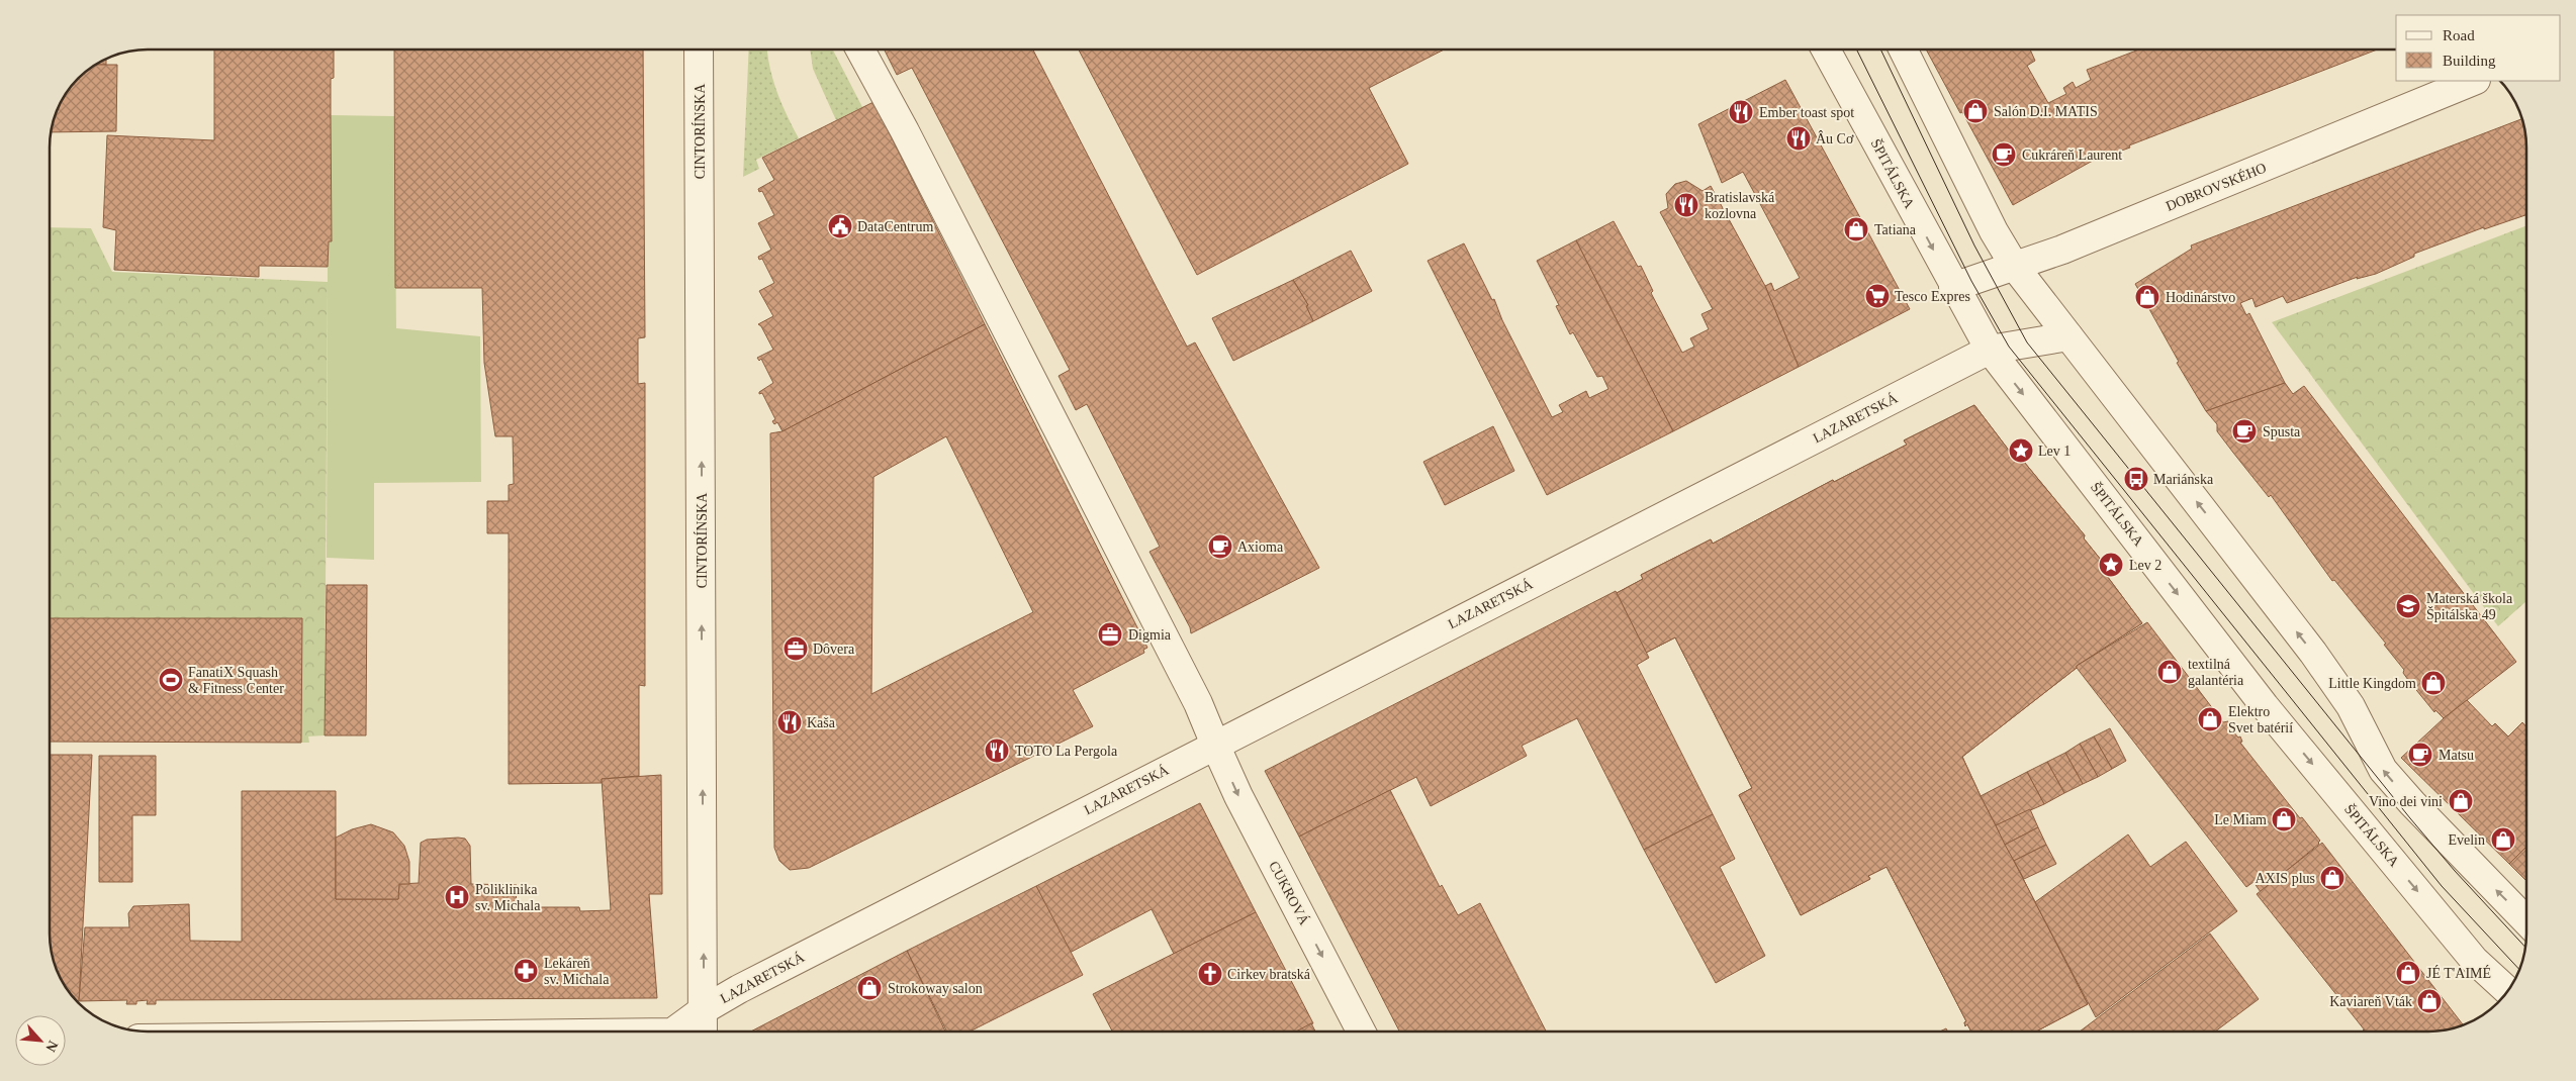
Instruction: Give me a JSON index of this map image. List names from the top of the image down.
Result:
{
  "streets": {
    "street": [
      "CINTORÍNSKA",
      "ŠPITÁLSKA",
      "DOBROVSKÉHO",
      "LAZARETSKÁ",
      "CUKROVÁ"
    ]
  },
  "crossings": [
    ["CINTORÍNSKA", "LAZARETSKÁ"],
    ["ŠPITÁLSKA", "DOBROVSKÉHO"],
    ["ŠPITÁLSKA", "LAZARETSKÁ"],
    ["LAZARETSKÁ", "CUKROVÁ"]
  ],
  "one_way": ["CINTORÍNSKA"],
  "places": {
    "shop": [
      "Salón D.I. MATIS",
      "Tatiana",
      "Hodinárstvo",
      "textilná galantéria",
      "Little Kingdom",
      "Elektro Svet batérií",
      "Vino dei vini",
      "Le Miam",
      "Evelin",
      "AXIS plus",
      "JÉ T'AIMÉ",
      "Strokoway salon",
      "Kaviareň Vták"
    ],
    "restaurant": [
      "Ember toast spot",
      "Âu Cơ",
      "Bratislavská kozlovna",
      "Kaša",
      "TOTO La Pergola"
    ],
    "cafe": [
      "Cukráreň Laurent",
      "Spusta",
      "Axioma",
      "Matsu"
    ],
    "public building": ["DataCentrum"],
    "supermarket": ["Tesco Expres"],
    "place": ["Lev 1", "Lev 2"],
    "bus stop": ["Mariánska"],
    "school or university": ["Materská škola Špitálska 49"],
    "office": ["Digmia", "Dôvera"],
    "sports": ["FanatiX Squash & Fitness Center"],
    "hospital": ["Poliklinika sv. Michala"],
    "pharmacy": ["Lekáreň sv. Michala"],
    "church": ["Cirkev bratská"]
  },
  "legend": ["Road", "Building"],
  "north": "bottom right"
}
